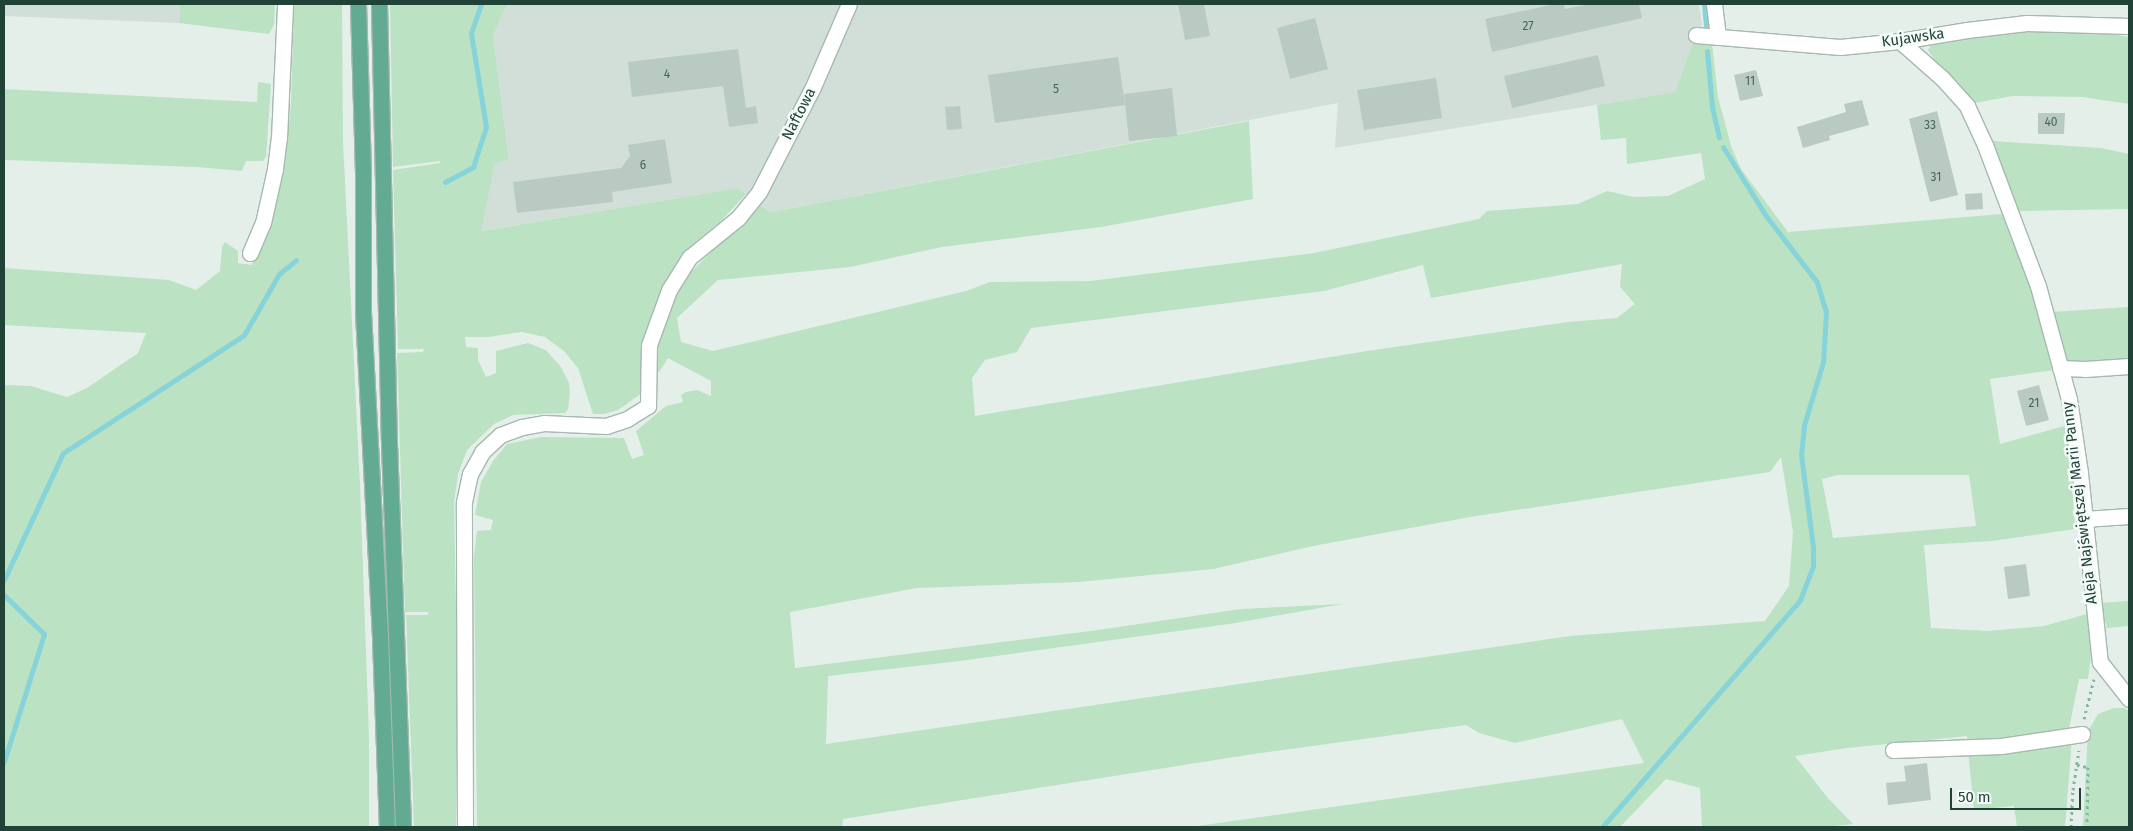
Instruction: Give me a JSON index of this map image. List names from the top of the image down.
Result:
{
  "streets": {
    "street": ["Kujawska", "Naftowa", "Aleja Najświętszej Marii Panny"]
  },
  "crossings": [
    ["Kujawska", "Aleja Najświętszej Marii Panny"]
  ],
  "house_numbers": [
    "27",
    "4",
    "11",
    "5",
    "40",
    "33",
    "6",
    "31",
    "21"
  ],
  "scale_bar": "50 m"
}
